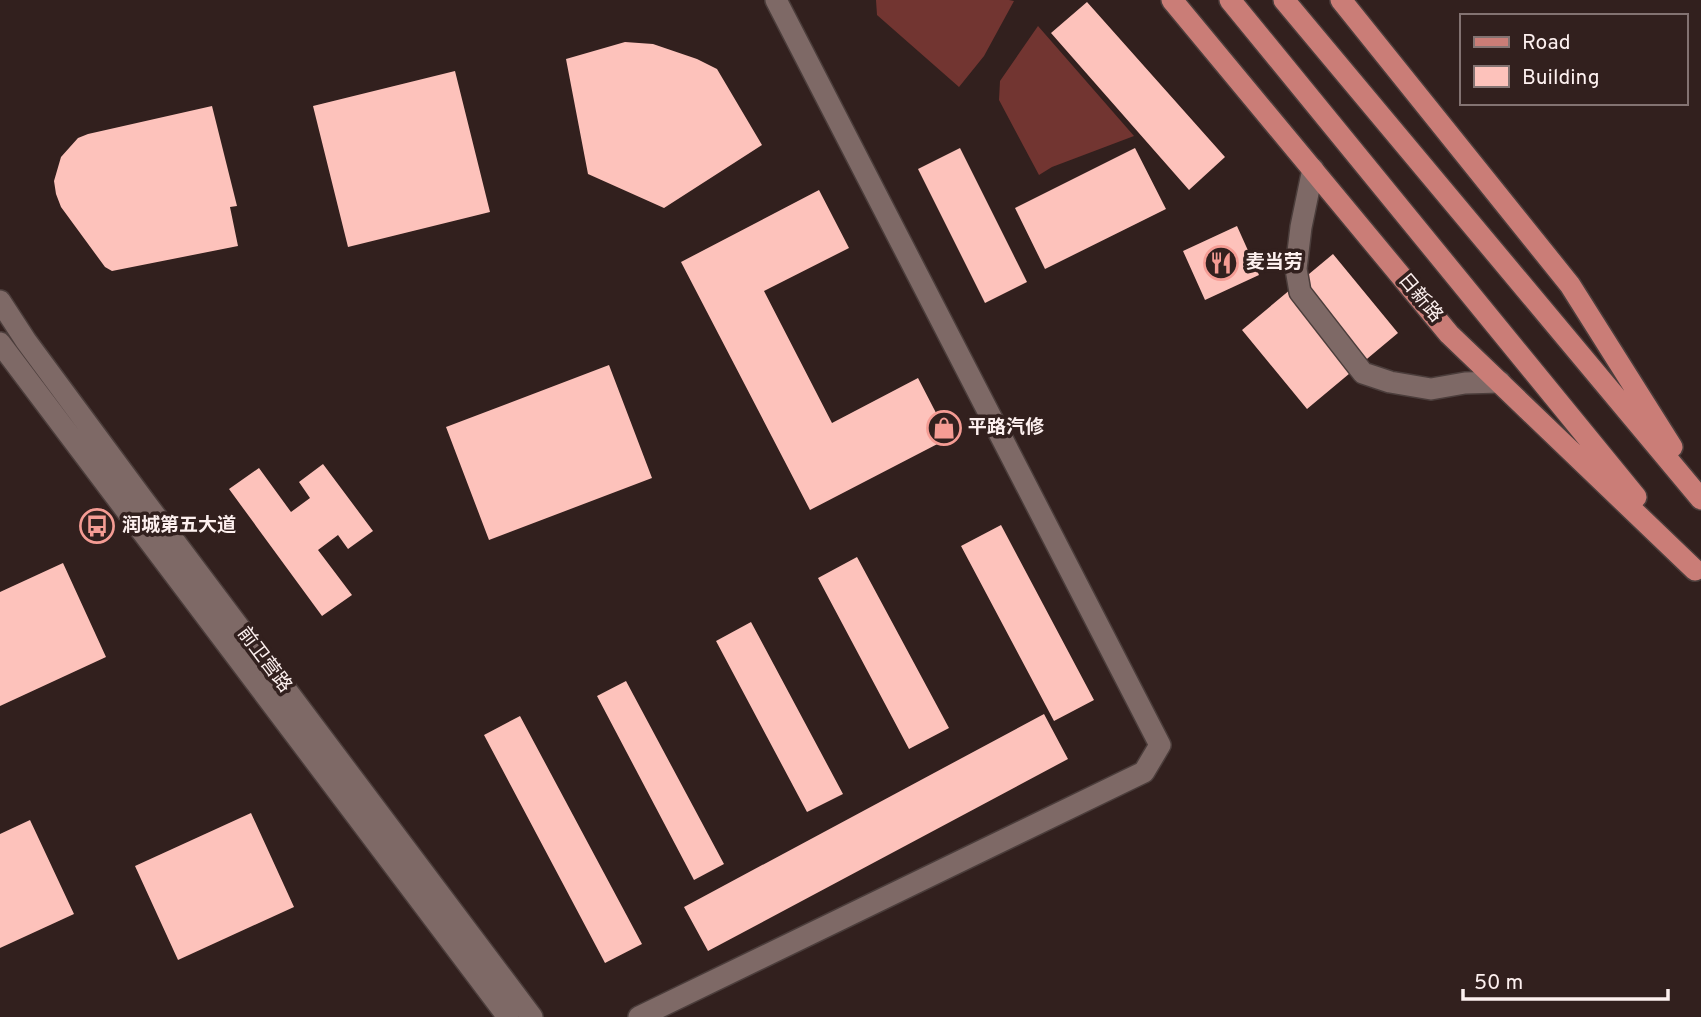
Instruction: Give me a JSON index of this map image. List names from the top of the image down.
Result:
{
  "streets": {
    "main road": ["日新路"],
    "street": ["前卫营路"]
  },
  "places": {
    "restaurant": ["麦当劳"],
    "shop": ["平路汽修"],
    "bus stop": ["润城第五大道"]
  },
  "legend": ["Road", "Building"],
  "scale_bar": "50 m"
}
